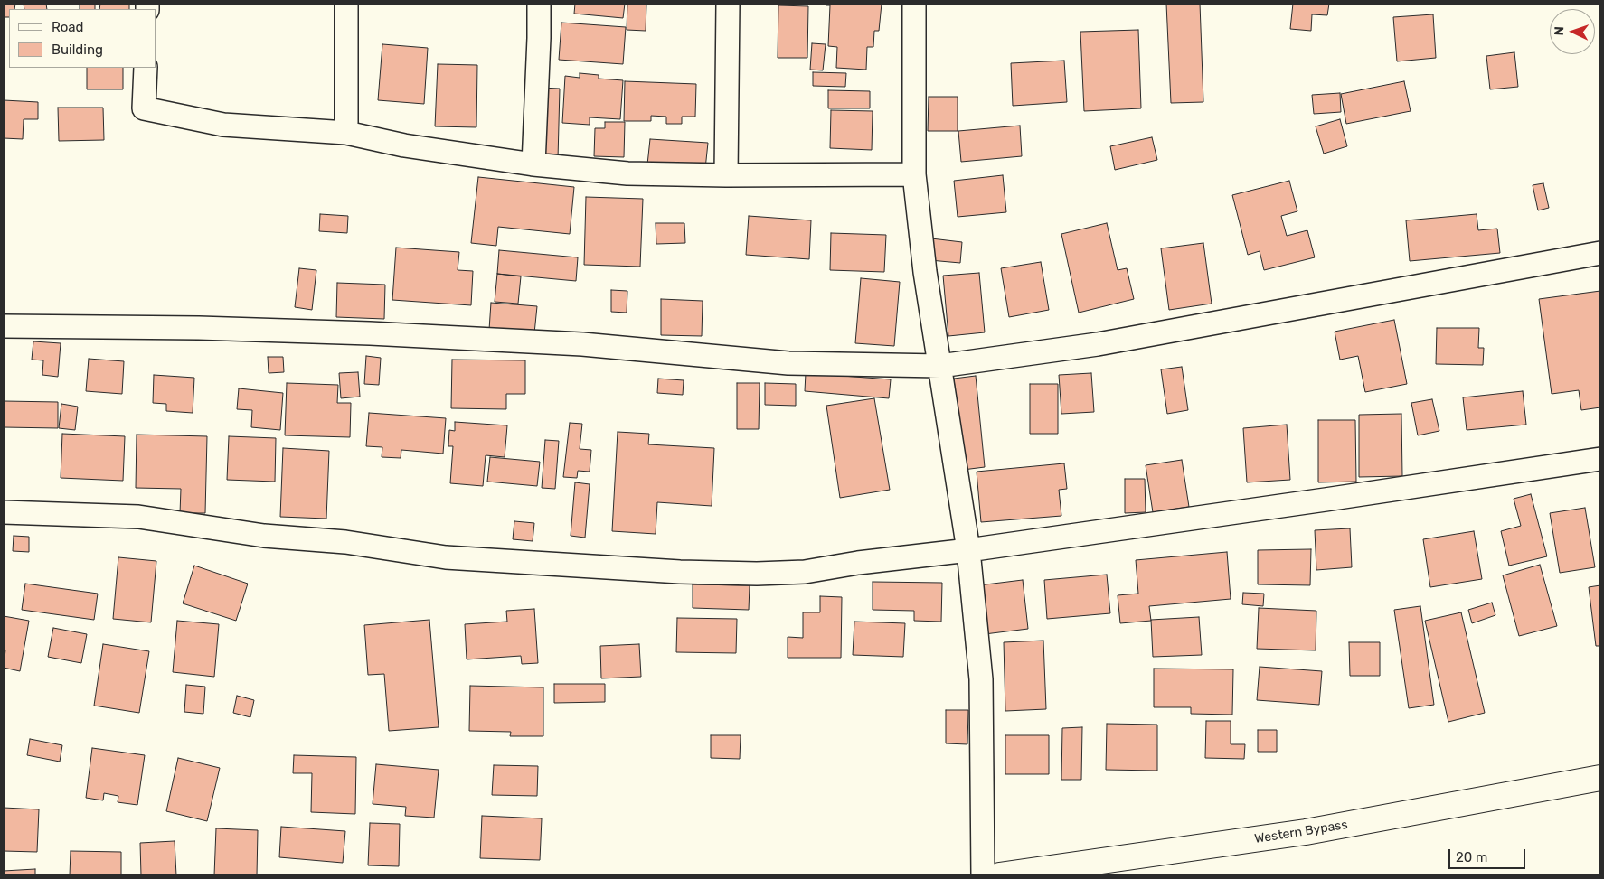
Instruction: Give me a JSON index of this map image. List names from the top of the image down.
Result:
{
  "streets": {
    "main road": ["Western Bypass"]
  },
  "legend": ["Road", "Building"],
  "scale_bar": "20 m",
  "north": "left"
}
